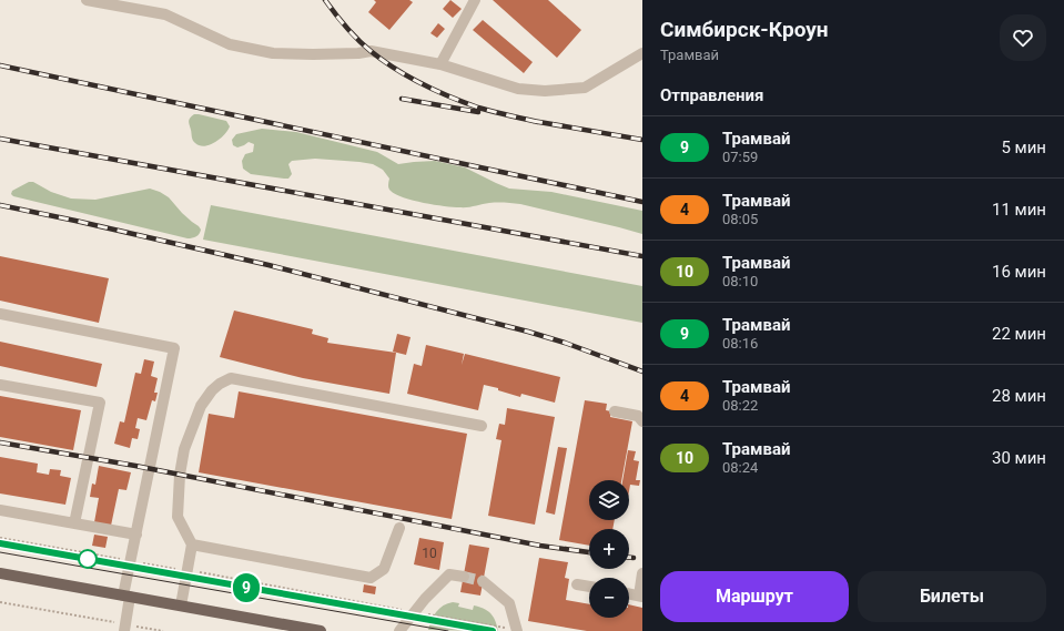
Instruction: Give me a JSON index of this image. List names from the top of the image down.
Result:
{
  "lines": ["tram line 9"],
  "house_numbers": ["10"],
  "page": {
    "on_map": "9",
    "heading": [
      ["Симбирск-Кроун", "Трамвай"],
      "Отправления"
    ],
    "list": [
      {
        "mark": "9",
        "name": "Трамвай",
        "note": "07:59",
        "value": "5 мин"
      },
      {
        "mark": "4",
        "name": "Трамвай",
        "note": "08:05",
        "value": "11 мин"
      },
      {
        "mark": "10",
        "name": "Трамвай",
        "note": "08:10",
        "value": "16 мин"
      },
      {
        "mark": "9",
        "name": "Трамвай",
        "note": "08:16",
        "value": "22 мин"
      },
      {
        "mark": "4",
        "name": "Трамвай",
        "note": "08:22",
        "value": "28 мин"
      },
      {
        "mark": "10",
        "name": "Трамвай",
        "note": "08:24",
        "value": "30 мин"
      }
    ],
    "map_buttons": ["+", "−"],
    "buttons": ["Маршрут", "Билеты"]
  }
}
